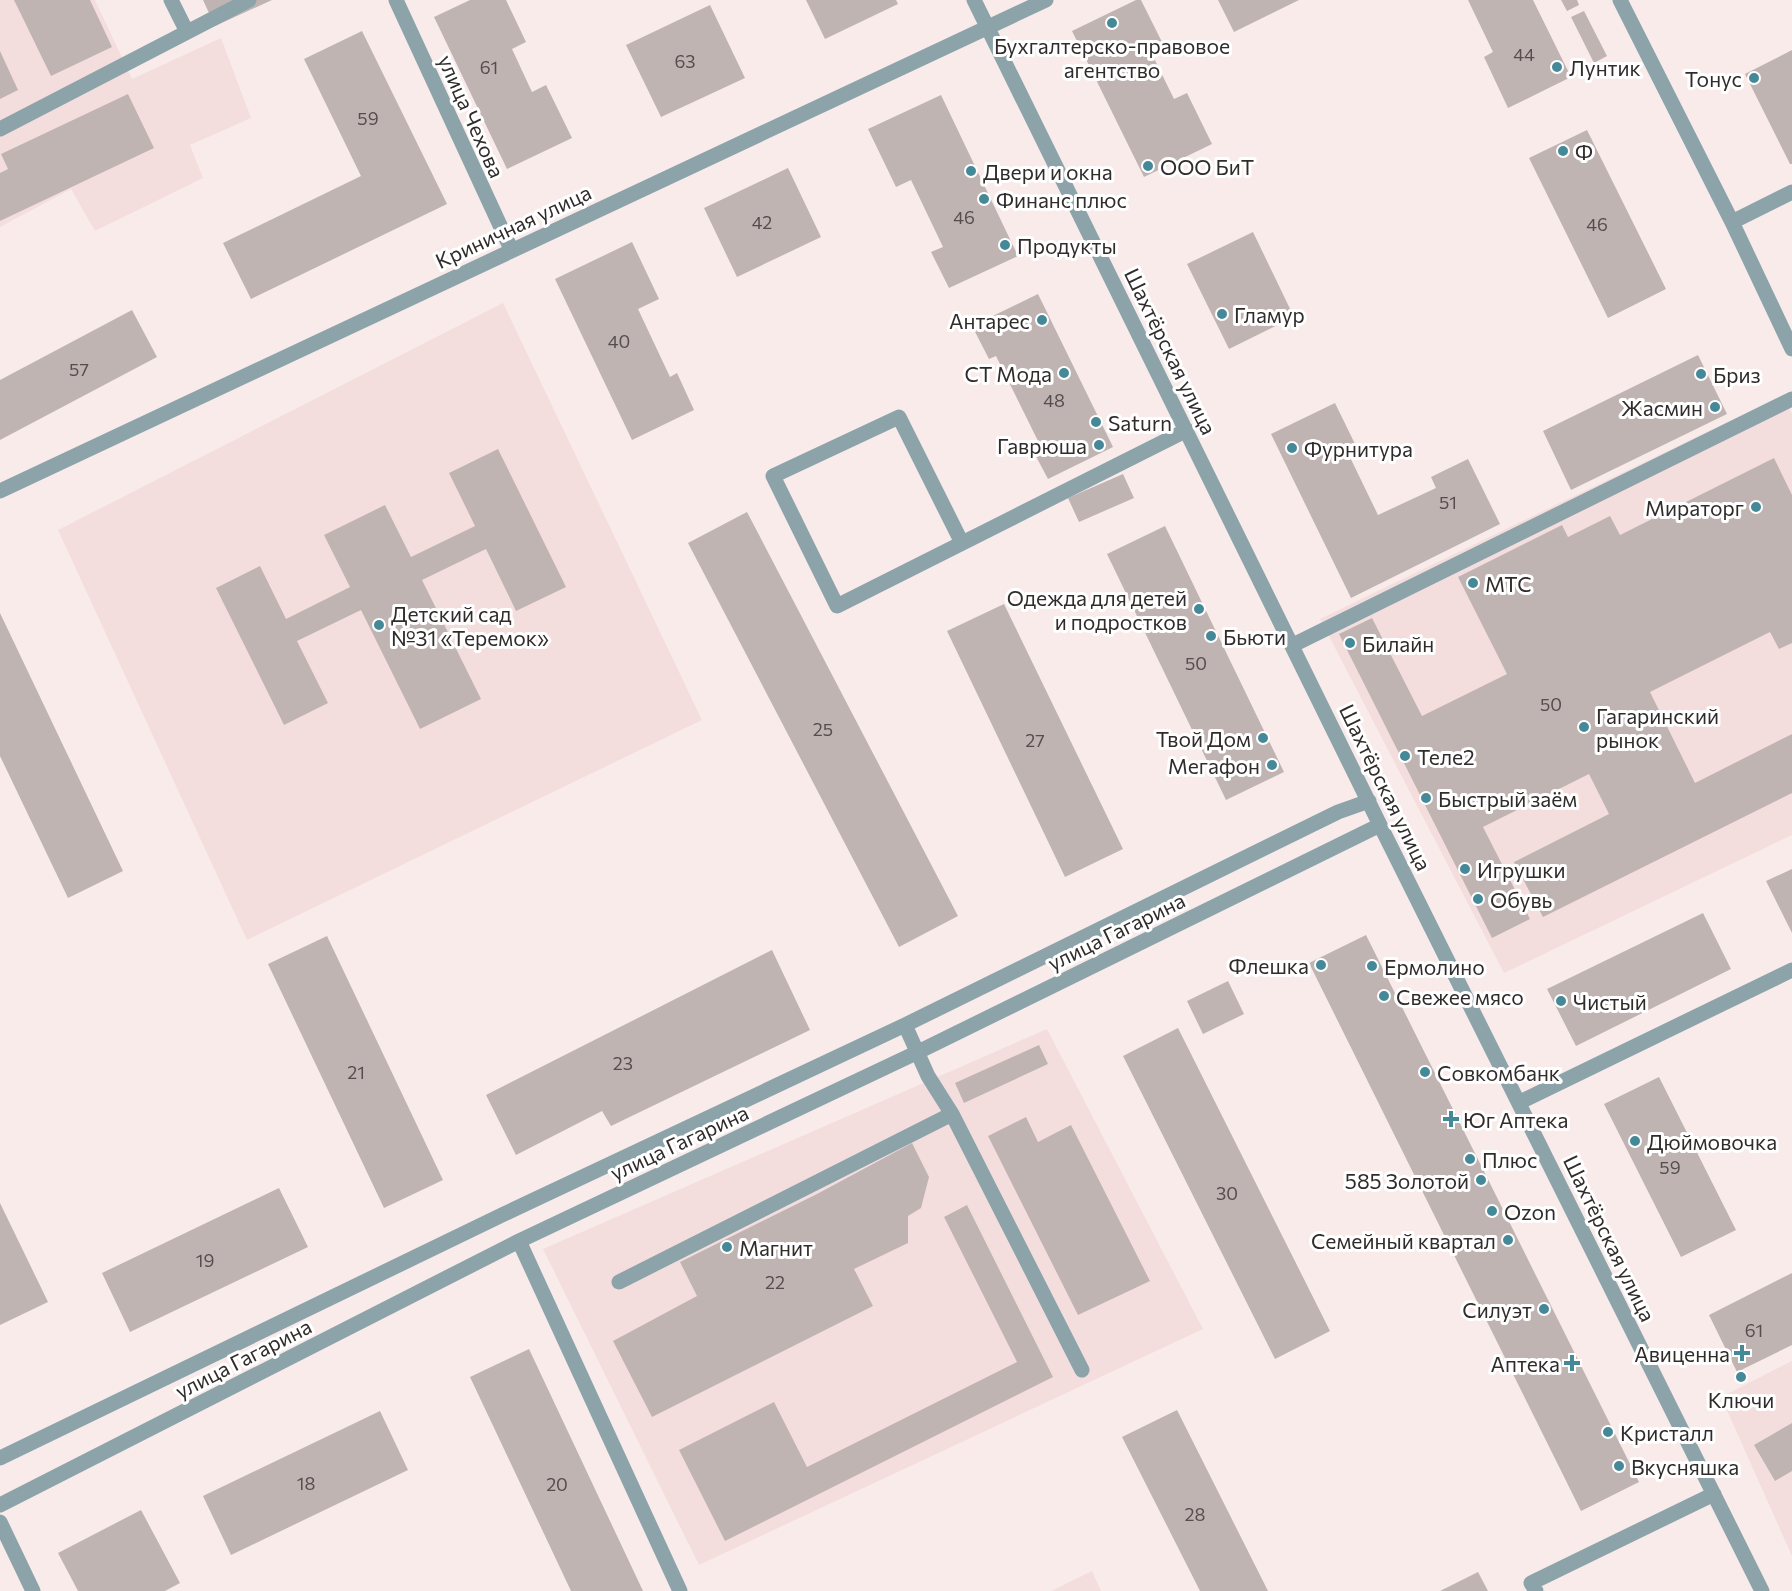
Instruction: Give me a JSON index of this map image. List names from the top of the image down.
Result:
{
  "streets": {
    "street": [
      "улица Чехова",
      "Криничная улица",
      "Шахтёрская улица",
      "улица Гагарина"
    ]
  },
  "crossings": [
    ["улица Чехова", "Криничная улица"],
    ["Криничная улица", "Шахтёрская улица"],
    ["Шахтёрская улица", "улица Гагарина"]
  ],
  "places": {
    "other": [
      "Бухгалтерско-правовое агентство",
      "Лунтик",
      "Тонус",
      "Ф",
      "ООО БиТ",
      "Двери и окна",
      "Финанс плюс",
      "Продукты",
      "Гламур",
      "Антарес",
      "СТ Мода",
      "Бриз",
      "Жасмин",
      "Saturn",
      "Гаврюша",
      "Фурнитура",
      "Мираторг",
      "МТС",
      "Одежда для детей и подростков",
      "Детский сад №31 «Теремок»",
      "Бьюти",
      "Билайн",
      "Гагаринский рынок",
      "Твой Дом",
      "Теле2",
      "Мегафон",
      "Быстрый заём",
      "Игрушки",
      "Обувь",
      "Флешка",
      "Ермолино",
      "Свежее мясо",
      "Чистый",
      "Совкомбанк",
      "Дюймовочка",
      "Плюс",
      "585 Золотой",
      "Ozon",
      "Семейный квартал",
      "Магнит",
      "Силуэт",
      "Ключи",
      "Кристалл",
      "Вкусняшка"
    ],
    "health": ["Юг Аптека", "Авиценна", "Аптека"]
  },
  "house_numbers": [
    "44",
    "63",
    "61",
    "59",
    "46",
    "42",
    "46",
    "40",
    "57",
    "48",
    "51",
    "50",
    "50",
    "25",
    "27",
    "23",
    "21",
    "59",
    "30",
    "19",
    "22",
    "61",
    "18",
    "20",
    "28"
  ]
}
